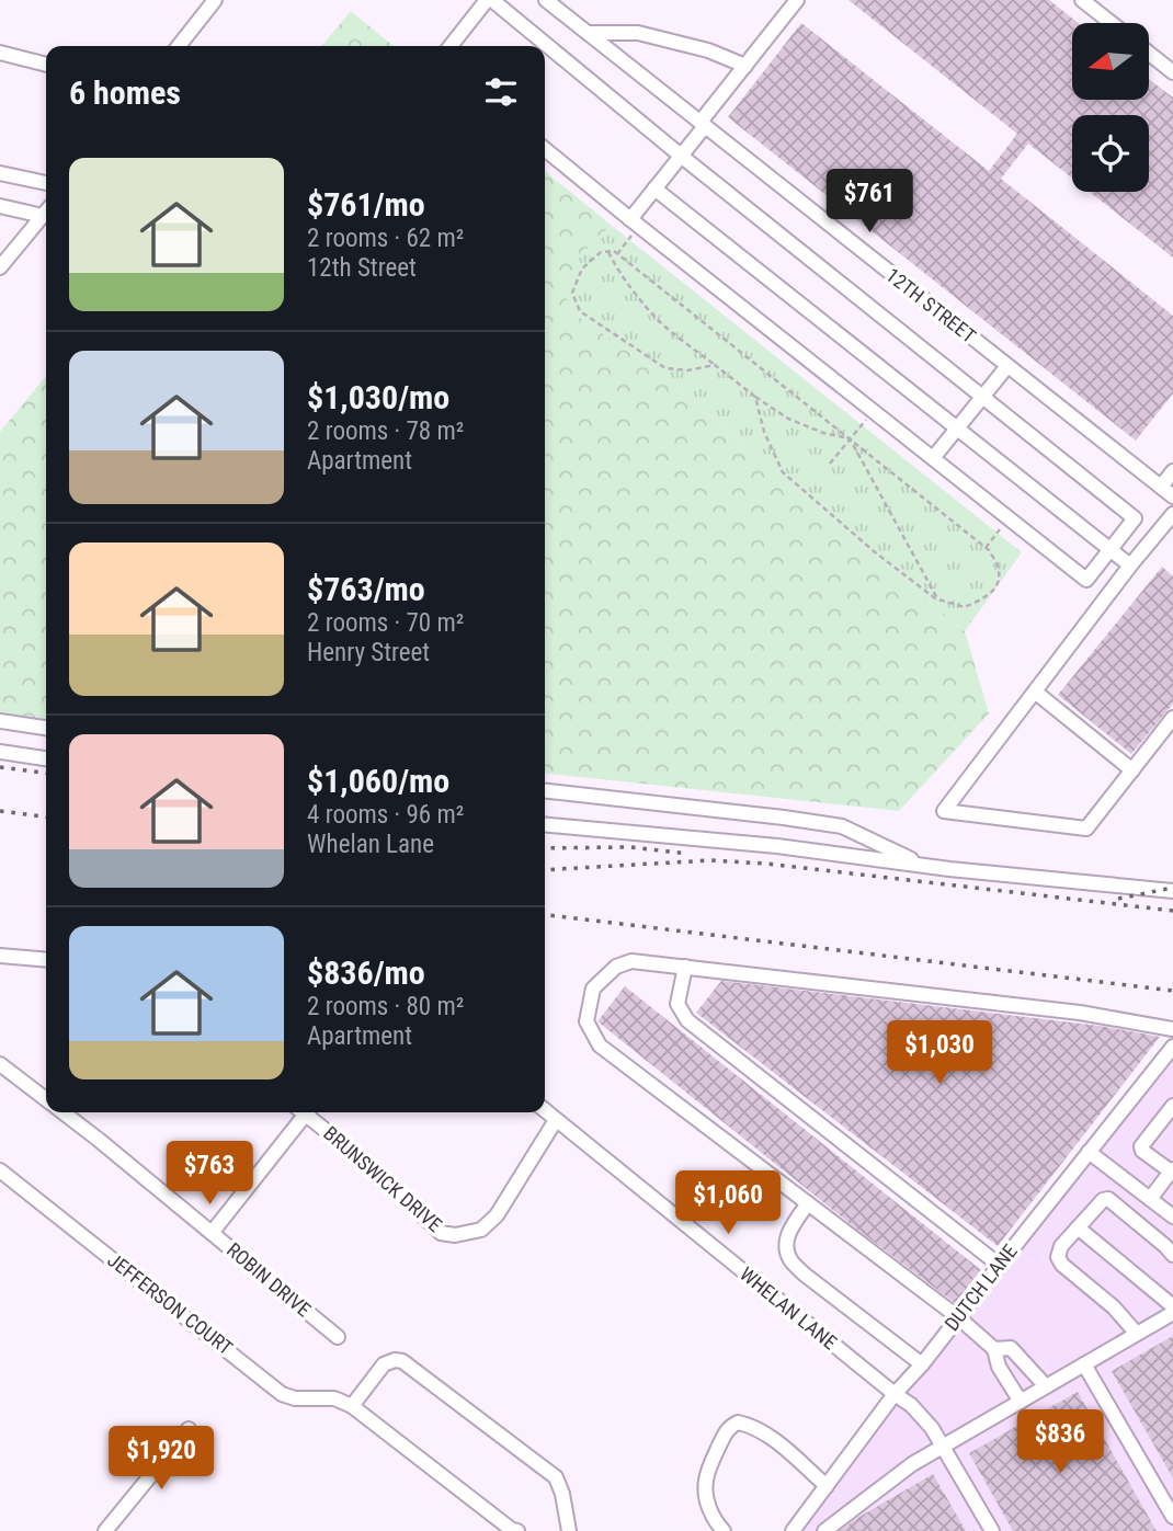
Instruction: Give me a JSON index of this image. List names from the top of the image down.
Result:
{
  "streets": {
    "street": [
      "12TH STREET",
      "BRUNSWICK DRIVE",
      "ROBIN DRIVE",
      "DUTCH LANE",
      "JEFFERSON COURT",
      "WHELAN LANE"
    ]
  },
  "crossings": [
    ["BRUNSWICK DRIVE", "WHELAN LANE"],
    ["DUTCH LANE", "WHELAN LANE"]
  ],
  "north": "left",
  "page": {
    "heading": "6 homes",
    "list": [
      {
        "name": "$761/mo",
        "note": "2 rooms · 62 m² · 12th Street"
      },
      {
        "name": "$1,030/mo",
        "note": "2 rooms · 78 m² · Apartment"
      },
      {
        "name": "$763/mo",
        "note": "2 rooms · 70 m² · Henry Street"
      },
      {
        "name": "$1,060/mo",
        "note": "4 rooms · 96 m² · Whelan Lane"
      },
      {
        "name": "$836/mo",
        "note": "2 rooms · 80 m² · Apartment"
      }
    ],
    "price": [
      "$761",
      "$1,030",
      "$763",
      "$1,060",
      "$836",
      "$1,920"
    ]
  }
}
